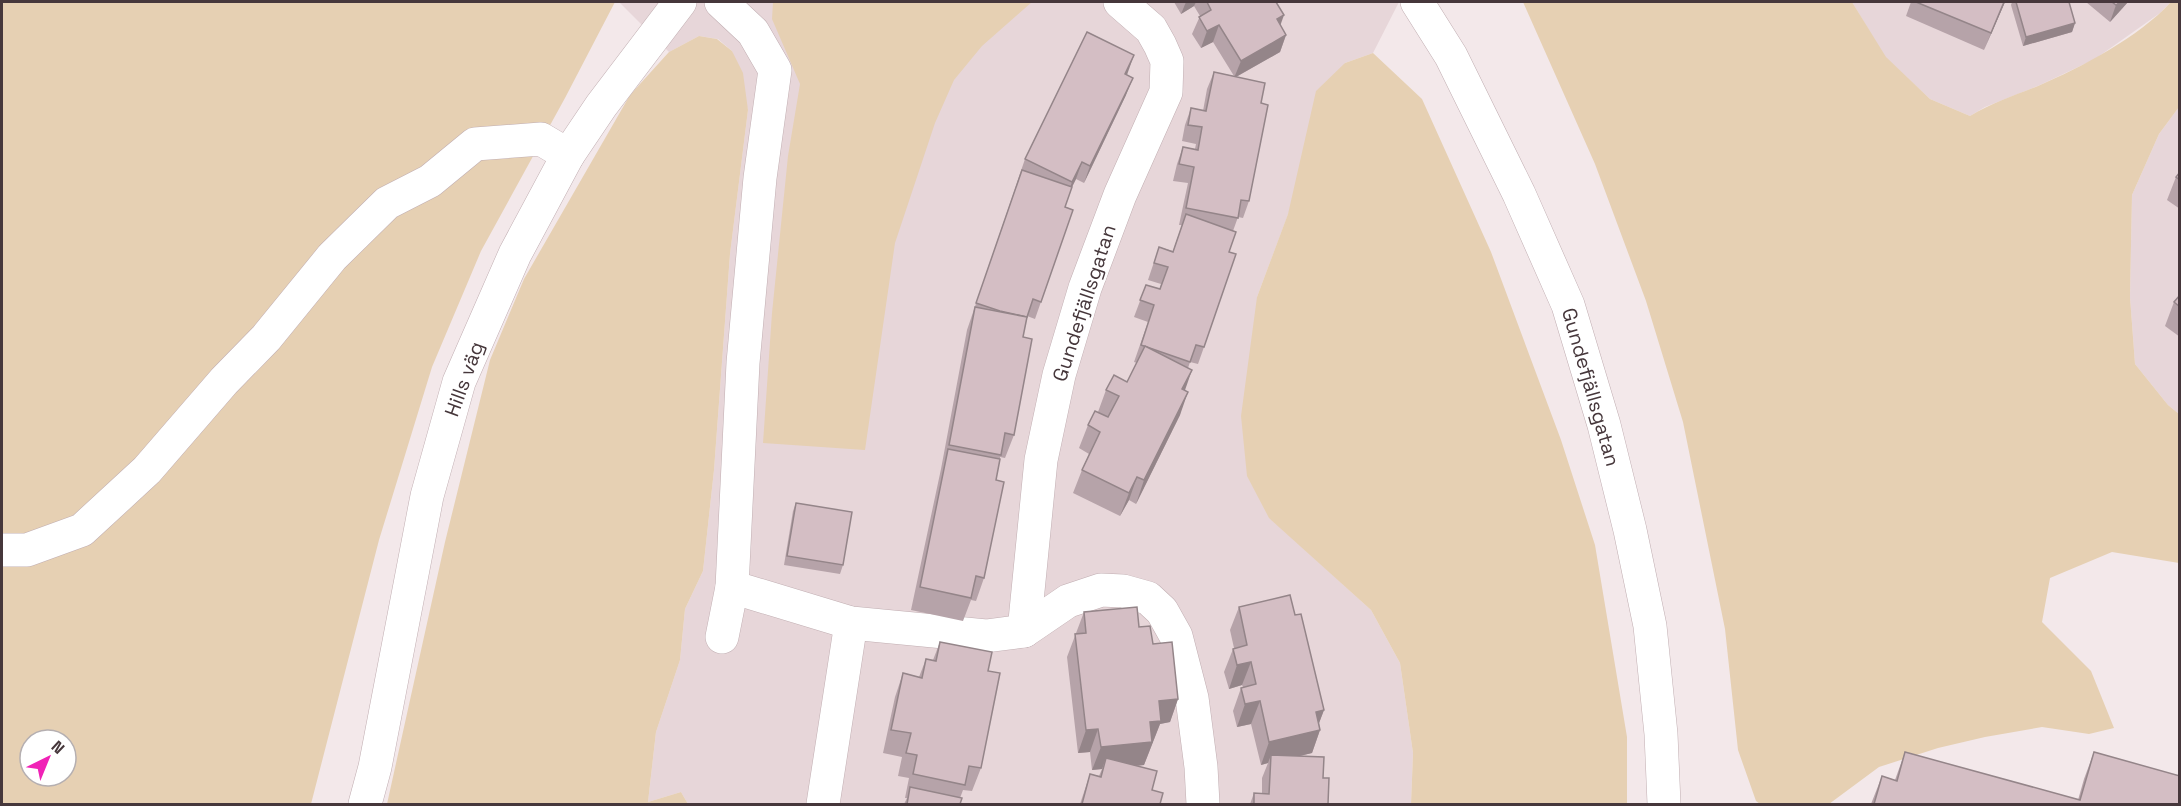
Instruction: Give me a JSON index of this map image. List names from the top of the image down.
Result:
{
  "streets": {
    "street": ["Gundefjällsgatan", "Hills väg"]
  },
  "north": "top right"
}
